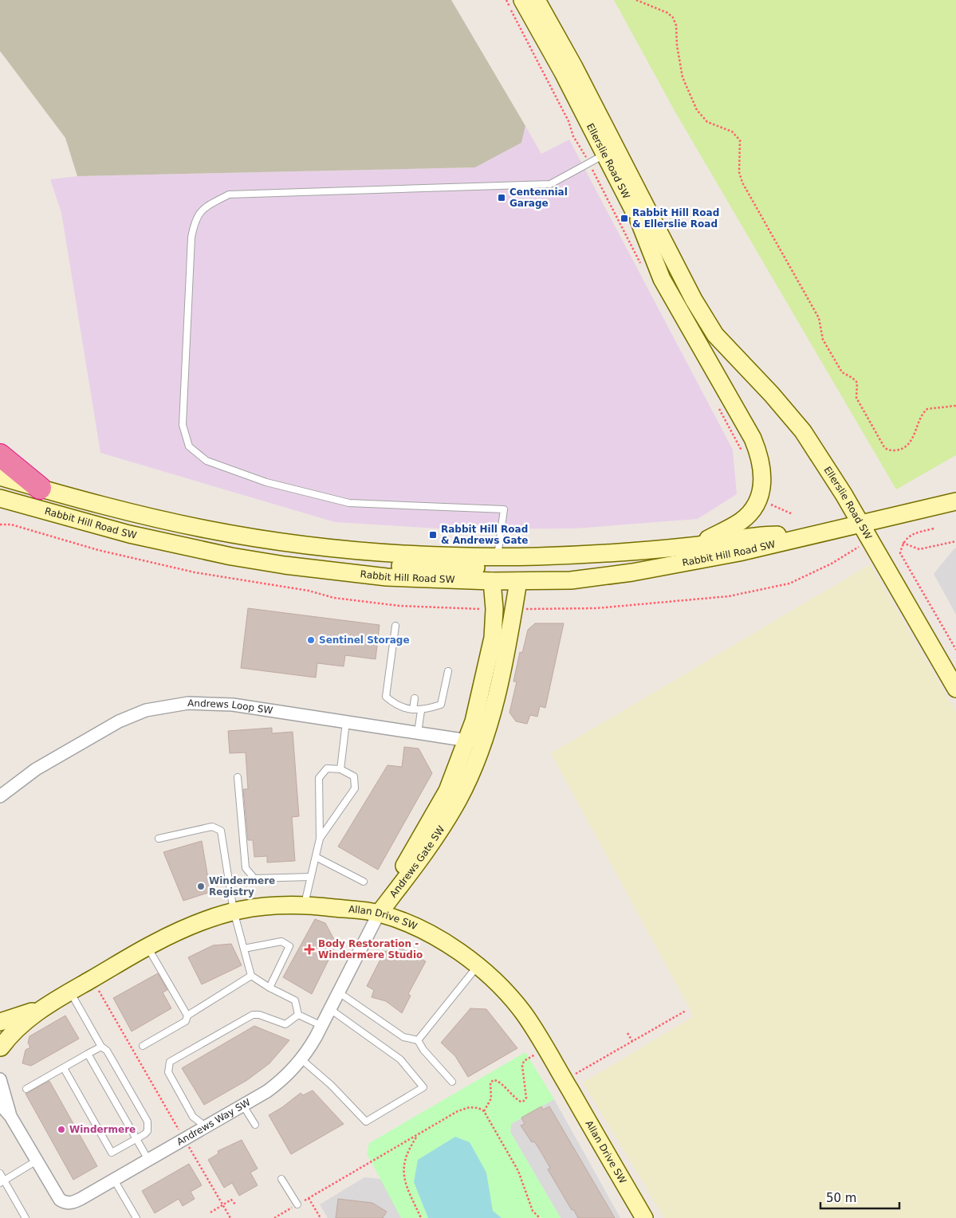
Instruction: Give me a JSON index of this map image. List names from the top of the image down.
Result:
{
  "streets": {
    "main road": [
      "Ellerslie Road SW",
      "Rabbit Hill Road SW",
      "Andrews Gate SW",
      "Allan Drive SW"
    ],
    "street": ["Andrews Loop SW", "Andrews Way SW"]
  },
  "crossings": [
    ["Ellerslie Road SW", "Rabbit Hill Road SW"],
    ["Rabbit Hill Road SW", "Andrews Gate SW"],
    ["Andrews Loop SW", "Andrews Gate SW"],
    ["Andrews Gate SW", "Allan Drive SW"],
    ["Andrews Gate SW", "Andrews Way SW"],
    ["Allan Drive SW", "Andrews Way SW"]
  ],
  "places": {
    "transit": ["Centennial Garage", "Rabbit Hill Road & Ellerslie Road", "Rabbit Hill Road & Andrews Gate"],
    "other": ["Sentinel Storage", "Windermere Registry", "Windermere"],
    "health": ["Body Restoration - Windermere Studio"]
  },
  "scale_bar": "50 m"
}
